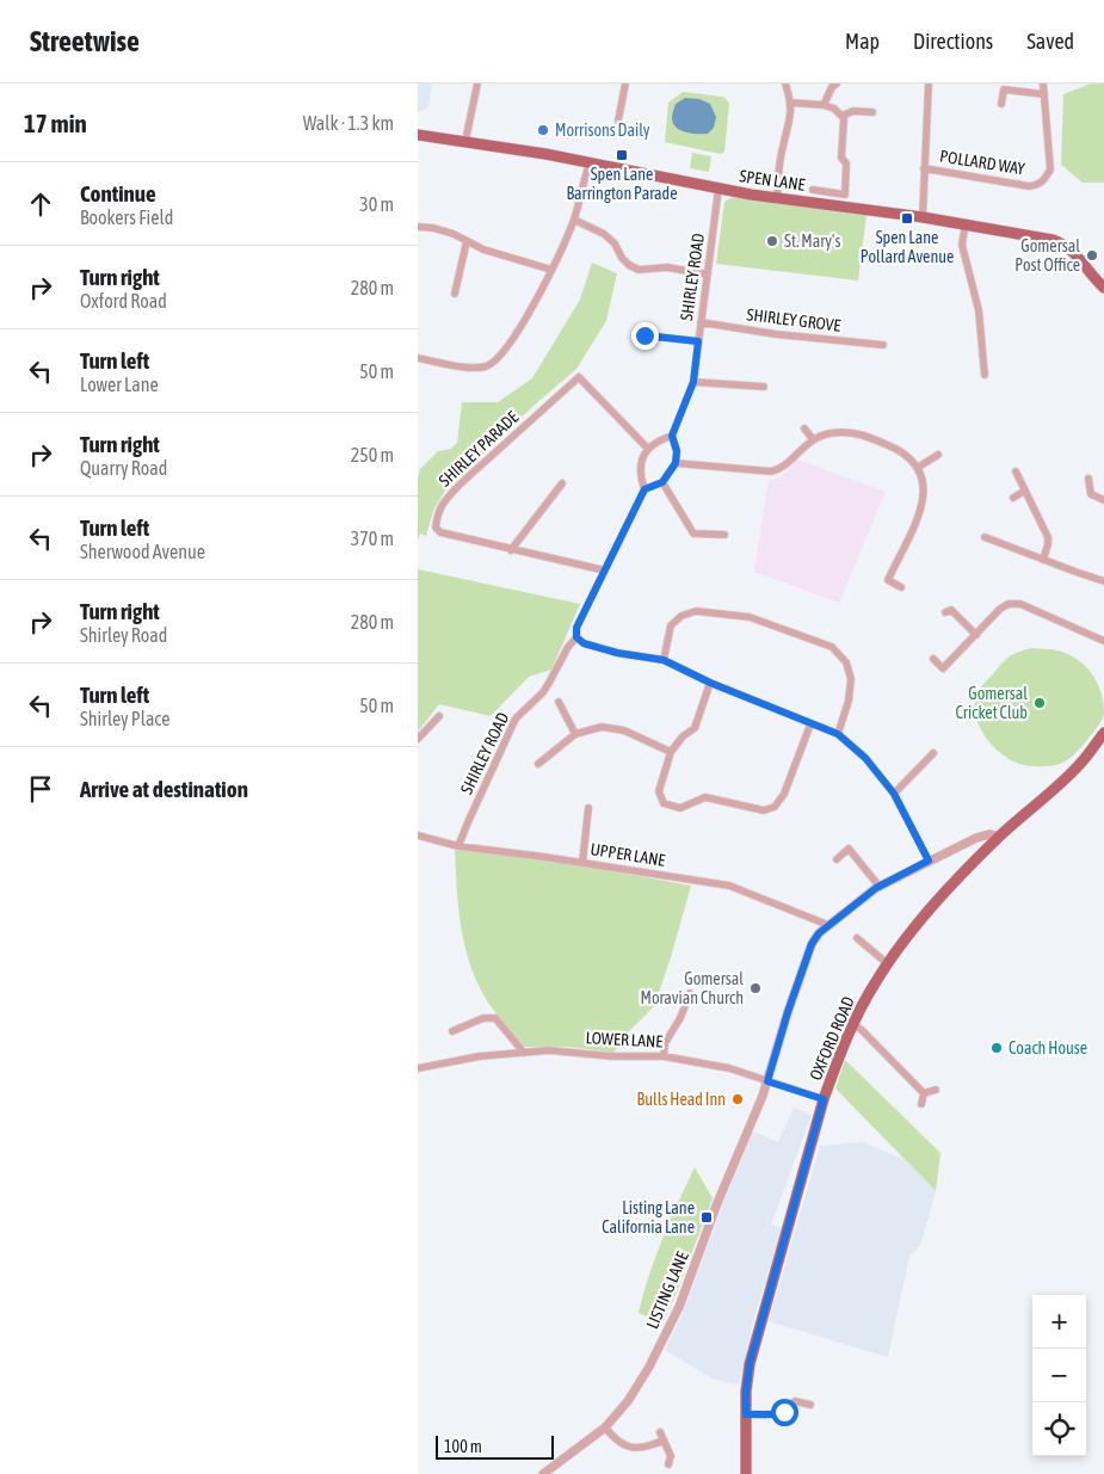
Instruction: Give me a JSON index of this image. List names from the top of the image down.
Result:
{
  "streets": {
    "main road": ["SPEN LANE", "OXFORD ROAD"],
    "street": [
      "POLLARD WAY",
      "SHIRLEY ROAD",
      "SHIRLEY GROVE",
      "SHIRLEY PARADE",
      "UPPER LANE",
      "LOWER LANE",
      "LISTING LANE"
    ]
  },
  "crossings": [
    ["SPEN LANE", "SHIRLEY ROAD"],
    ["SHIRLEY ROAD", "SHIRLEY GROVE"],
    ["SHIRLEY ROAD", "SHIRLEY PARADE"],
    ["SHIRLEY ROAD", "UPPER LANE"],
    ["UPPER LANE", "LISTING LANE"],
    ["OXFORD ROAD", "LOWER LANE"],
    ["OXFORD ROAD", "LISTING LANE"],
    ["LOWER LANE", "LISTING LANE"]
  ],
  "places": {
    "other": [
      "Morrisons Daily",
      "St. Mary's",
      "Gomersal Post Office",
      "Gomersal Cricket Club",
      "Gomersal Moravian Church",
      "Coach House",
      "Bulls Head Inn"
    ],
    "transit": ["Spen Lane Barrington Parade", "Spen Lane Pollard Avenue", "Listing Lane California Lane"]
  },
  "scale_bar": "100 m",
  "page": {
    "header": "Streetwise",
    "nav": ["Map", "Directions", "Saved"],
    "heading": ["17 min", "Walk · 1.3 km"],
    "list": [
      ["Continue", "Bookers Field", "30 m"],
      ["Turn right", "Oxford Road", "280 m"],
      ["Turn left", "Lower Lane", "50 m"],
      ["Turn right", "Quarry Road", "250 m"],
      ["Turn left", "Sherwood Avenue", "370 m"],
      ["Turn right", "Shirley Road", "280 m"],
      ["Turn left", "Shirley Place", "50 m"],
      "Arrive at destination"
    ],
    "map_buttons": ["+", "−"],
    "scale": "100 m"
  }
}
